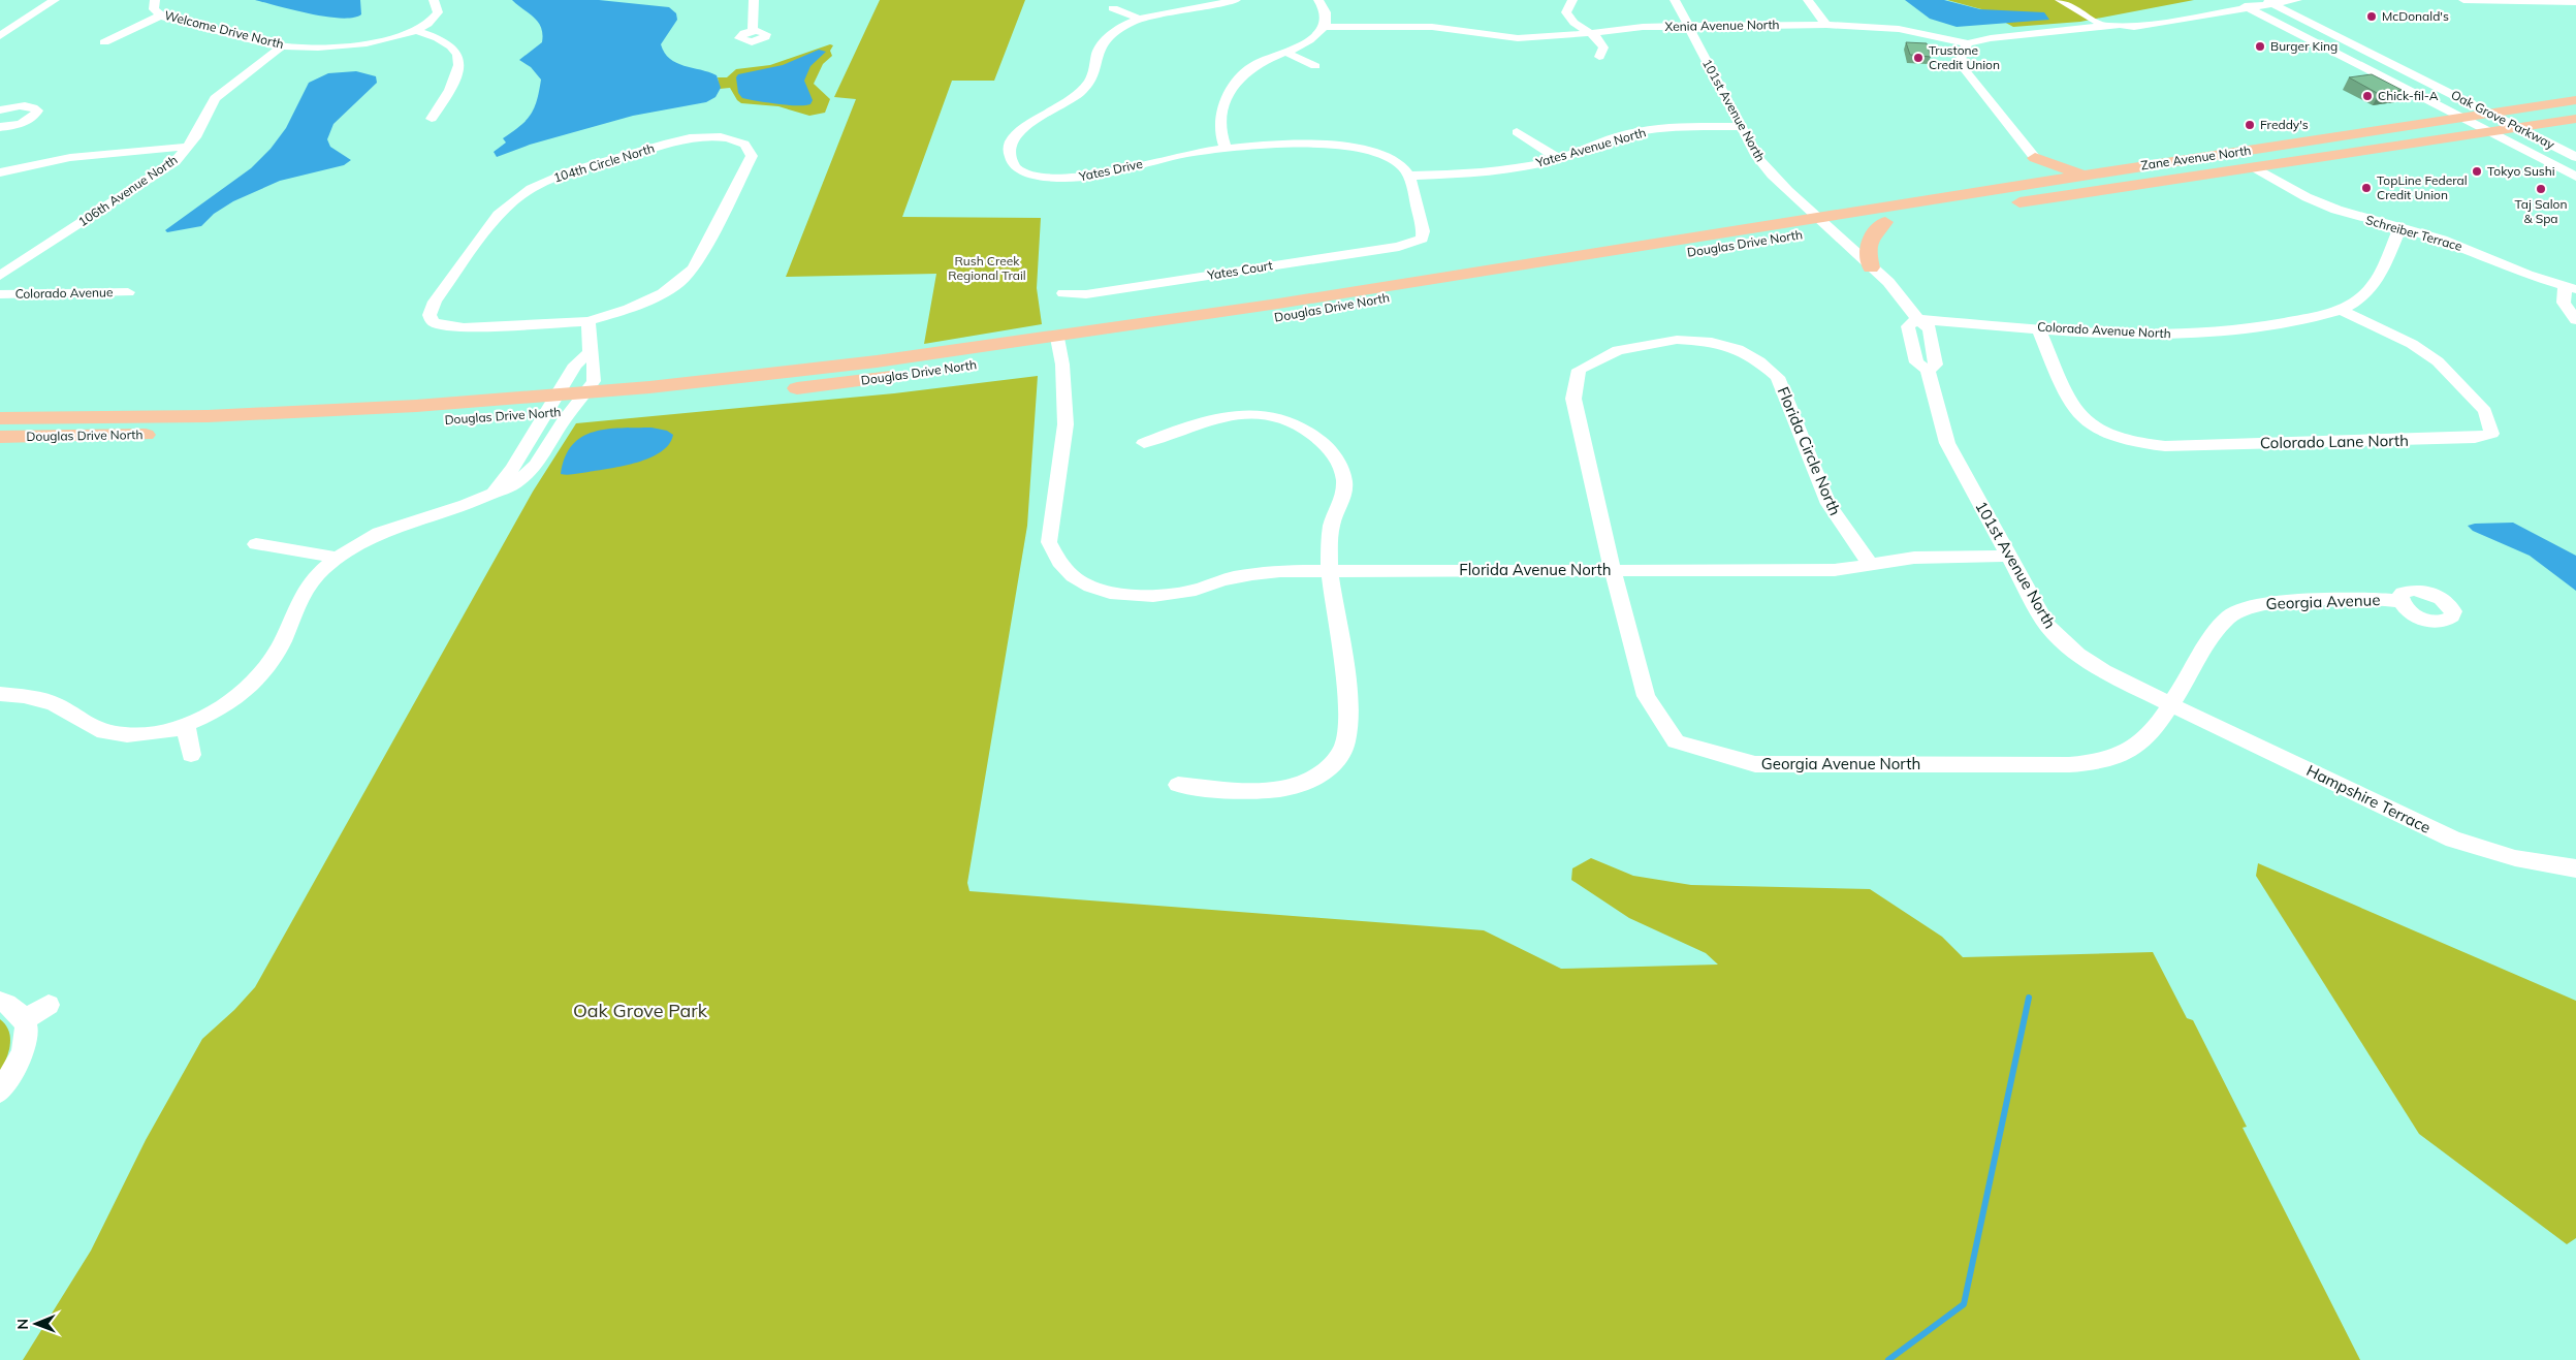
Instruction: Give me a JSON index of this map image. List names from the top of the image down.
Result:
{
  "streets": {
    "main road": ["Zane Avenue North", "Douglas Drive North"],
    "street": [
      "Xenia Avenue North",
      "Welcome Drive North",
      "101st Avenue North",
      "Oak Grove Parkway",
      "Yates Avenue North",
      "104th Circle North",
      "Yates Drive",
      "106th Avenue North",
      "Schreiber Terrace",
      "Yates Court",
      "Colorado Avenue",
      "Colorado Avenue North",
      "Colorado Lane North",
      "Florida Circle North",
      "Florida Avenue North",
      "Georgia Avenue",
      "Georgia Avenue North",
      "Hampshire Terrace"
    ]
  },
  "crossings": [
    ["Xenia Avenue North", "101st Avenue North"],
    ["Xenia Avenue North", "Oak Grove Parkway"],
    ["Welcome Drive North", "106th Avenue North"],
    ["101st Avenue North", "Yates Avenue North"],
    ["101st Avenue North", "Zane Avenue North"],
    ["101st Avenue North", "Douglas Drive North"],
    ["101st Avenue North", "Colorado Avenue North"],
    ["101st Avenue North", "Florida Avenue North"],
    ["101st Avenue North", "Georgia Avenue"],
    ["101st Avenue North", "Georgia Avenue North"],
    ["101st Avenue North", "Hampshire Terrace"],
    ["Oak Grove Parkway", "Zane Avenue North"],
    ["Yates Avenue North", "Yates Drive"],
    ["Yates Avenue North", "Yates Court"],
    ["Zane Avenue North", "Schreiber Terrace"],
    ["Zane Avenue North", "Douglas Drive North"],
    ["Yates Drive", "Yates Court"],
    ["Schreiber Terrace", "Colorado Avenue North"],
    ["Douglas Drive North", "Florida Avenue North"],
    ["Colorado Avenue North", "Colorado Lane North"],
    ["Florida Circle North", "Florida Avenue North"],
    ["Florida Circle North", "Georgia Avenue North"],
    ["Florida Avenue North", "Georgia Avenue North"],
    ["Georgia Avenue", "Georgia Avenue North"],
    ["Georgia Avenue", "Hampshire Terrace"],
    ["Georgia Avenue North", "Hampshire Terrace"]
  ],
  "parks": ["Rush Creek Regional Trail", "Oak Grove Park"],
  "places": [
    "McDonald's",
    "Burger King",
    "Trustone Credit Union",
    "Chick-fil-A",
    "Freddy's",
    "Tokyo Sushi",
    "TopLine Federal Credit Union",
    "Taj Salon & Spa"
  ],
  "north": "left"
}
